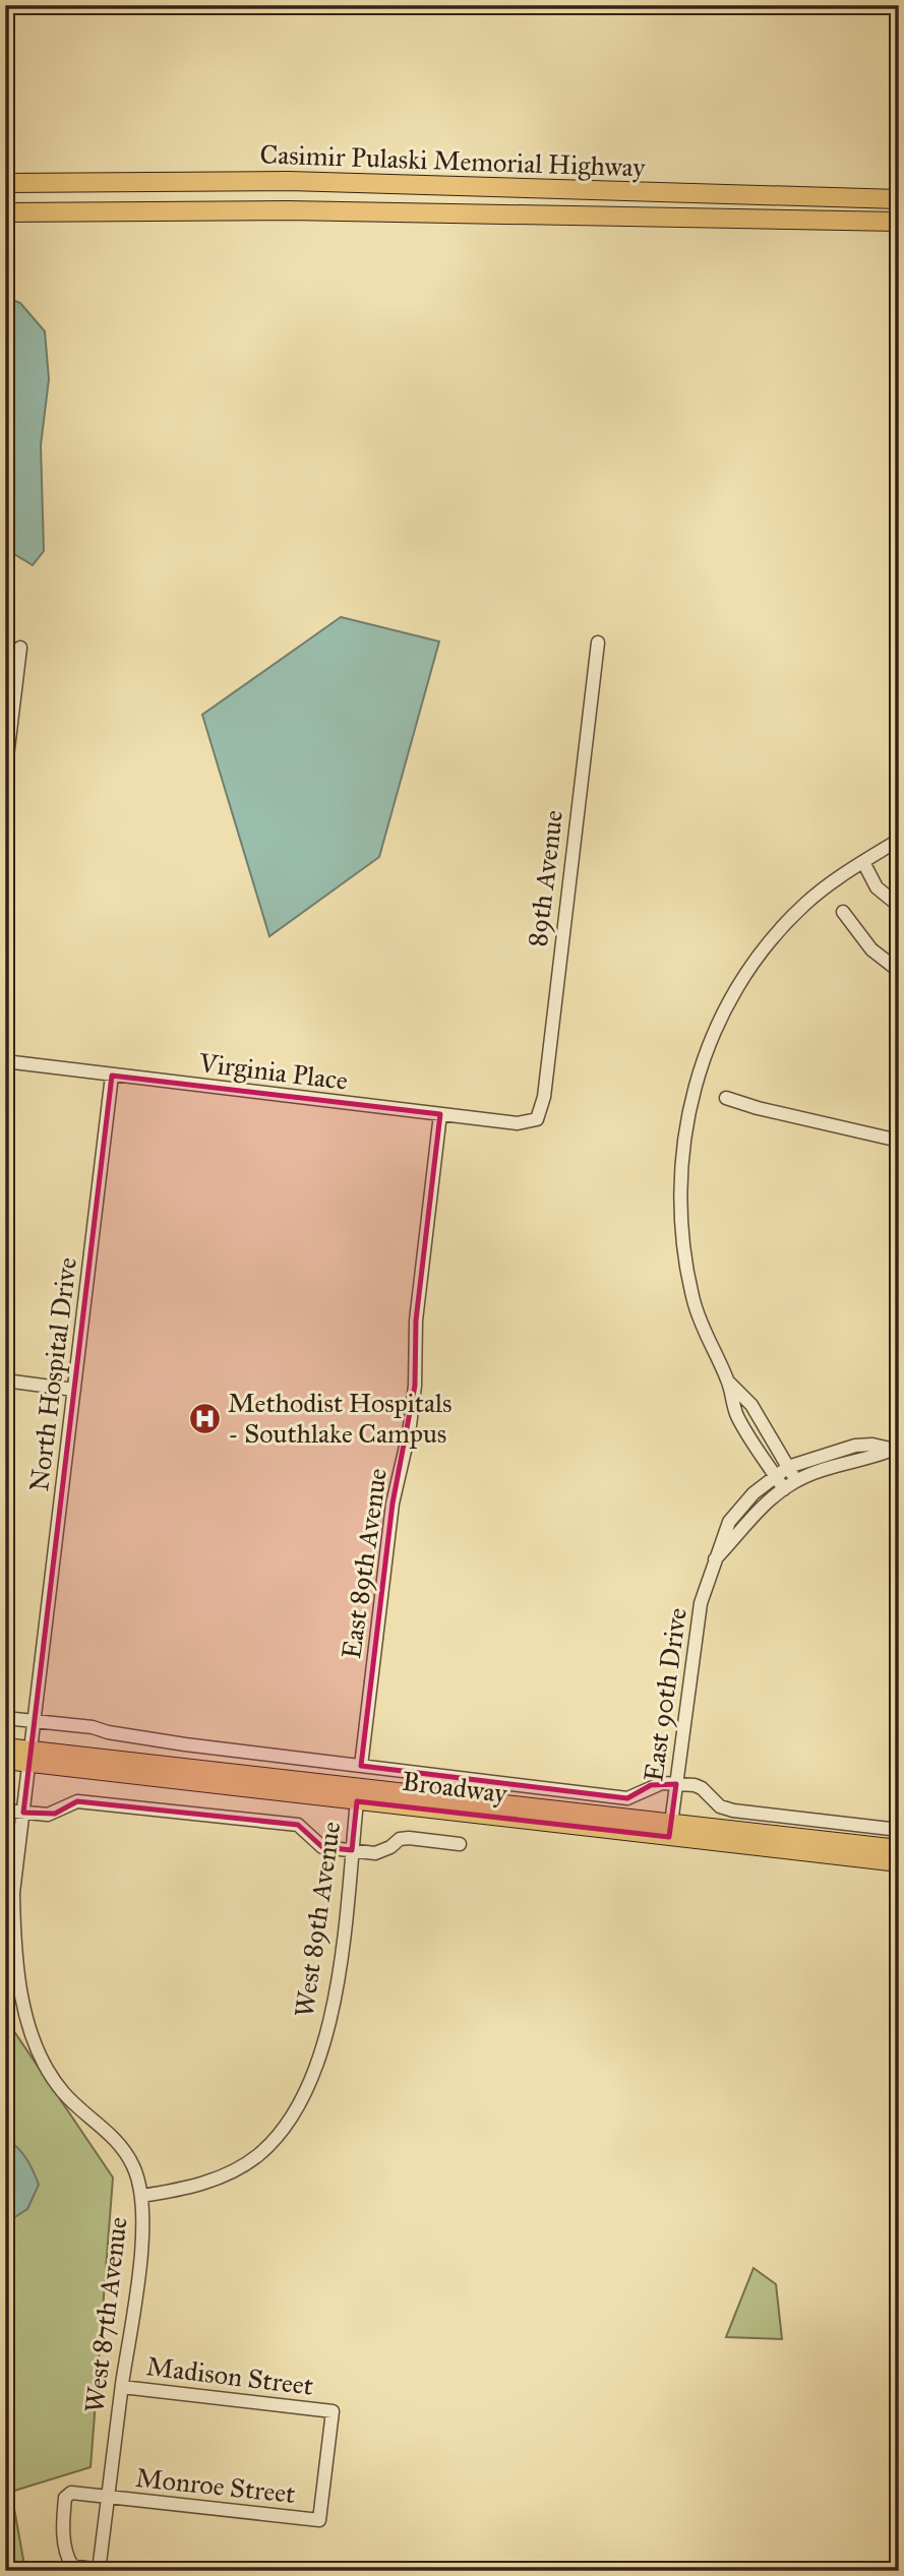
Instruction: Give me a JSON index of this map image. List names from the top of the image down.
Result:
{
  "streets": {
    "highway": ["Casimir Pulaski Memorial Highway"],
    "main road": ["Broadway"],
    "street": [
      "89th Avenue",
      "Virginia Place",
      "North Hospital Drive",
      "East 89th Avenue",
      "East 90th Drive",
      "West 89th Avenue",
      "West 87th Avenue",
      "Madison Street",
      "Monroe Street"
    ]
  },
  "crossings": [
    ["89th Avenue", "Virginia Place"],
    ["Virginia Place", "North Hospital Drive"],
    ["Virginia Place", "East 89th Avenue"],
    ["North Hospital Drive", "Broadway"],
    ["North Hospital Drive", "West 87th Avenue"],
    ["East 90th Drive", "Broadway"],
    ["Broadway", "West 89th Avenue"],
    ["Broadway", "West 87th Avenue"],
    ["West 89th Avenue", "West 87th Avenue"],
    ["West 87th Avenue", "Madison Street"],
    ["West 87th Avenue", "Monroe Street"],
    ["Madison Street", "Monroe Street"]
  ],
  "places": {
    "hospital": ["Methodist Hospitals - Southlake Campus"]
  }
}
